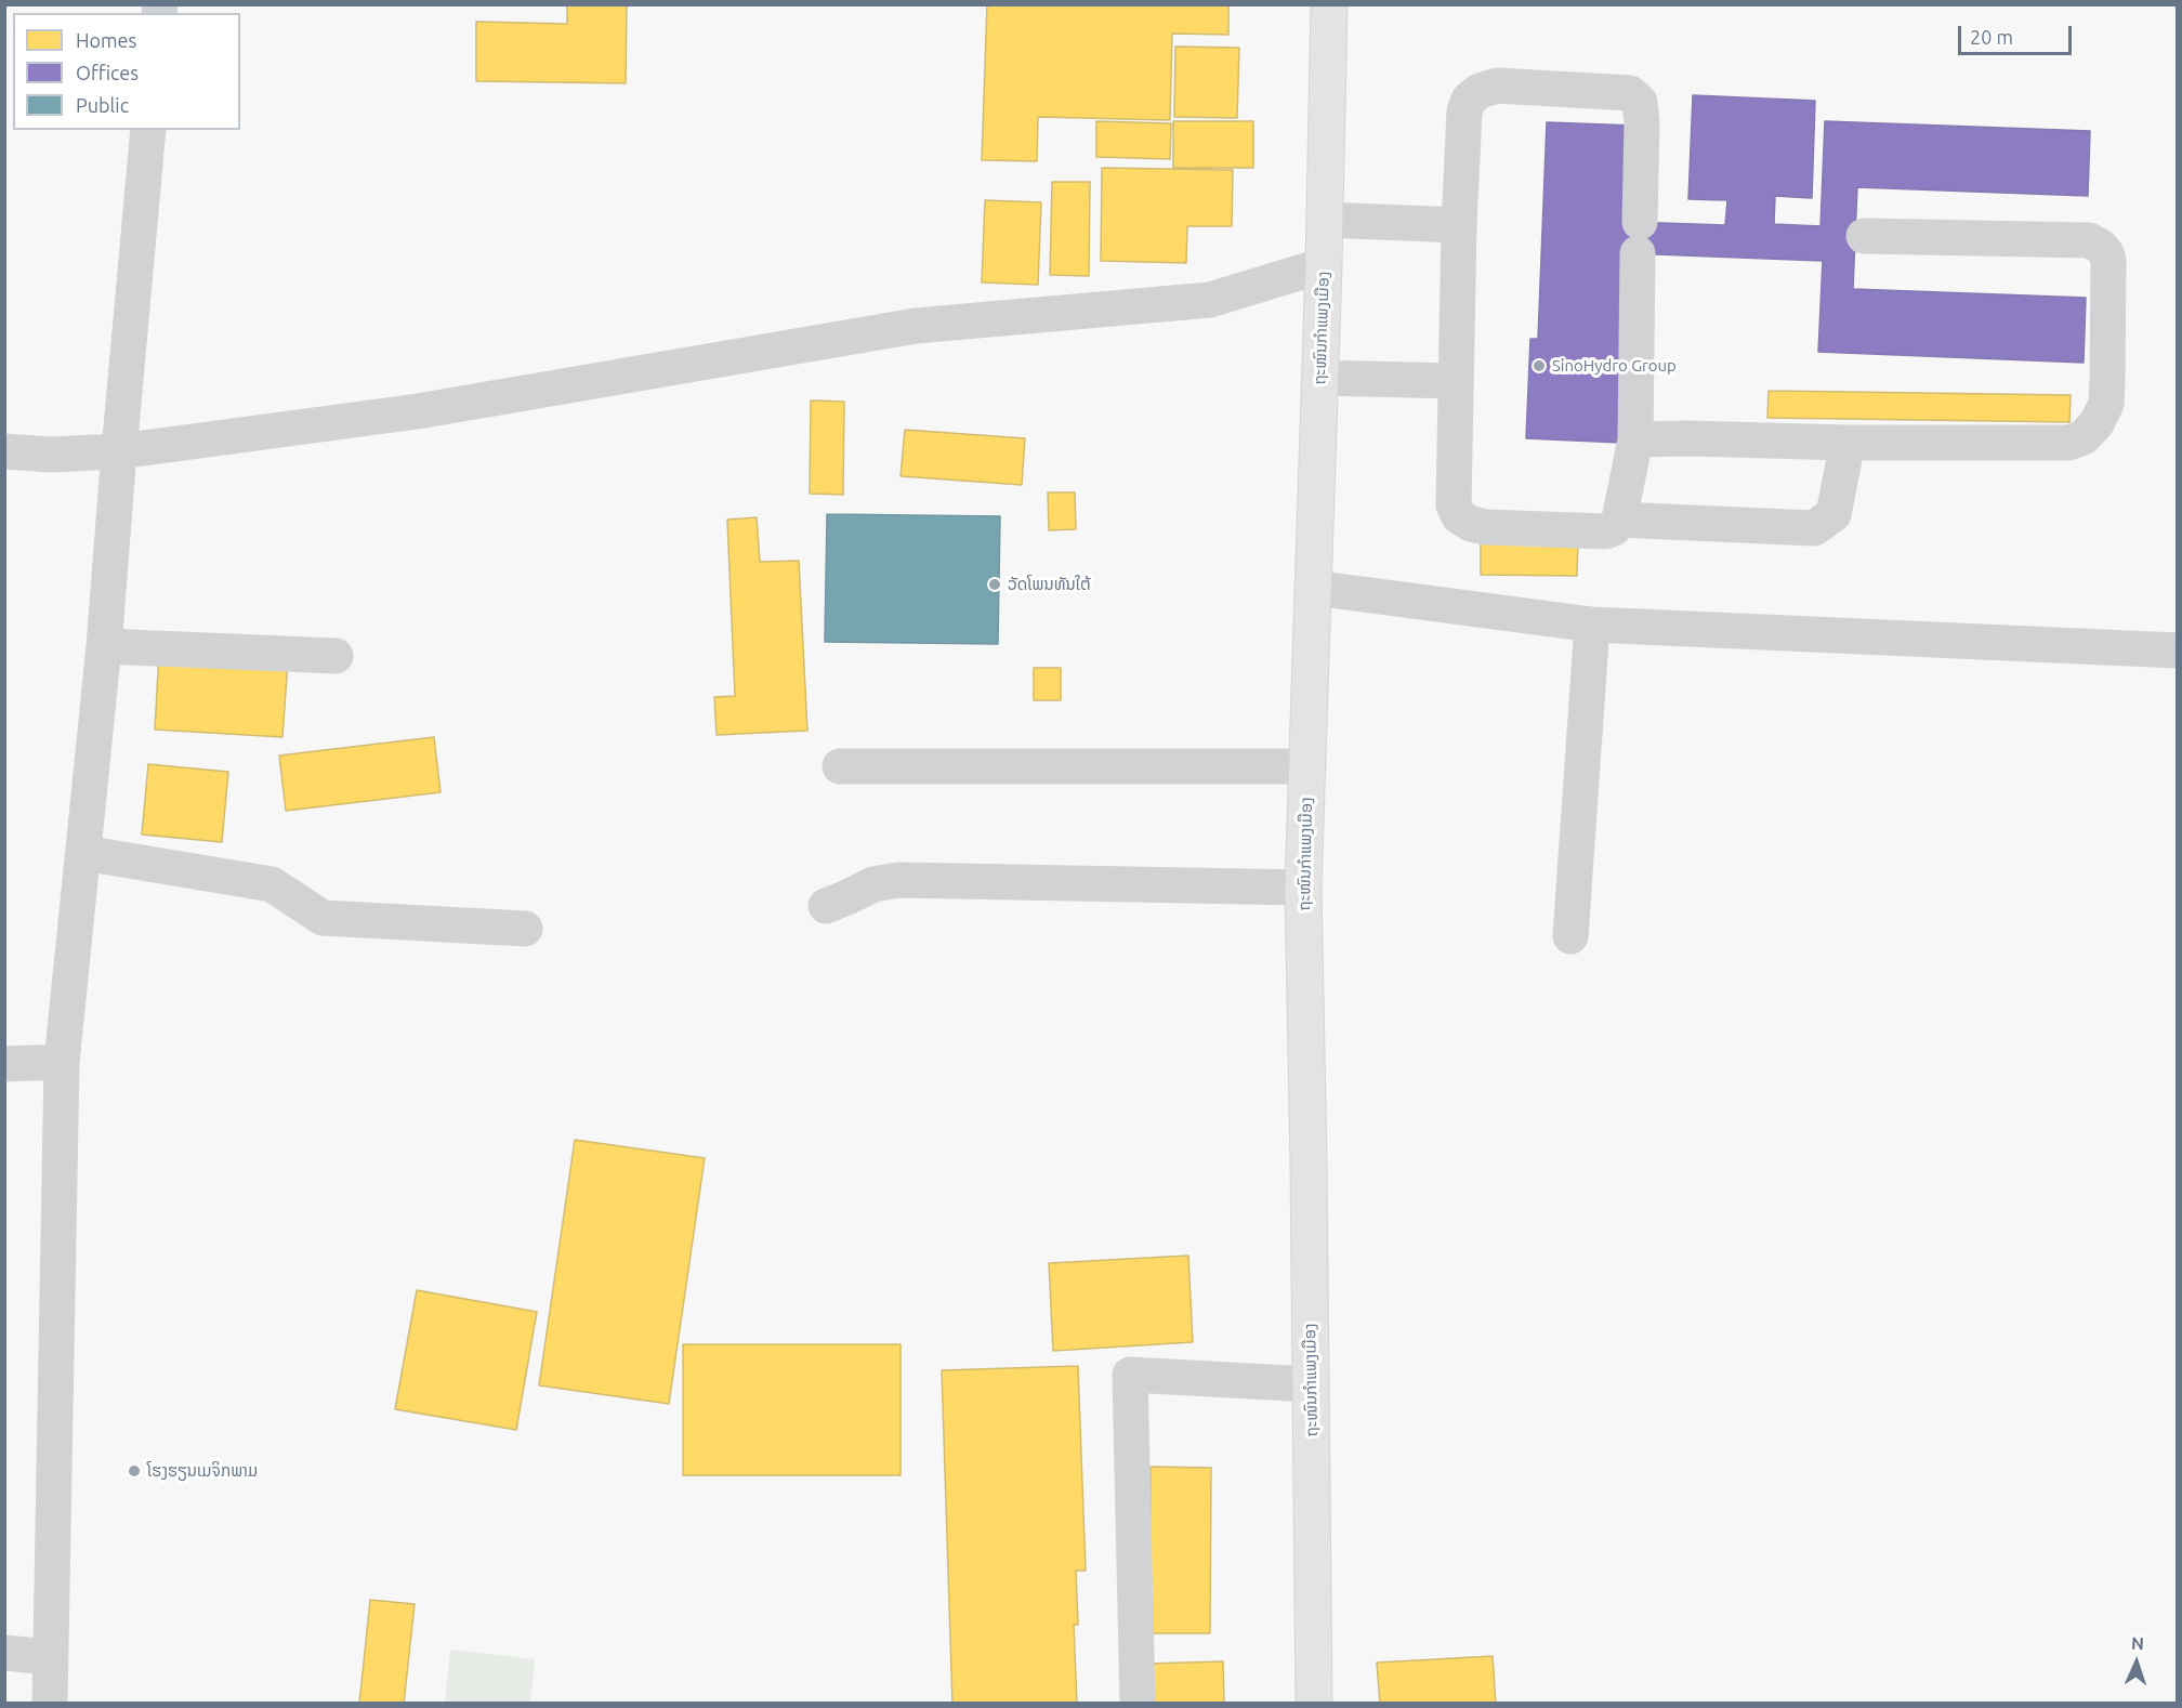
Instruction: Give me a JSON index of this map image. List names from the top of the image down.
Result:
{
  "streets": {
    "main road": ["ຖະໜົນກຳແພງເມືອງ"]
  },
  "places": ["SinoHydro Group", "ວັດໂພນທັນໃຕ້", "ໂຮງຮຽນເມຈິກພາມ"],
  "legend": ["Homes", "Offices", "Public"],
  "scale_bar": "20 m",
  "north": "top"
}
